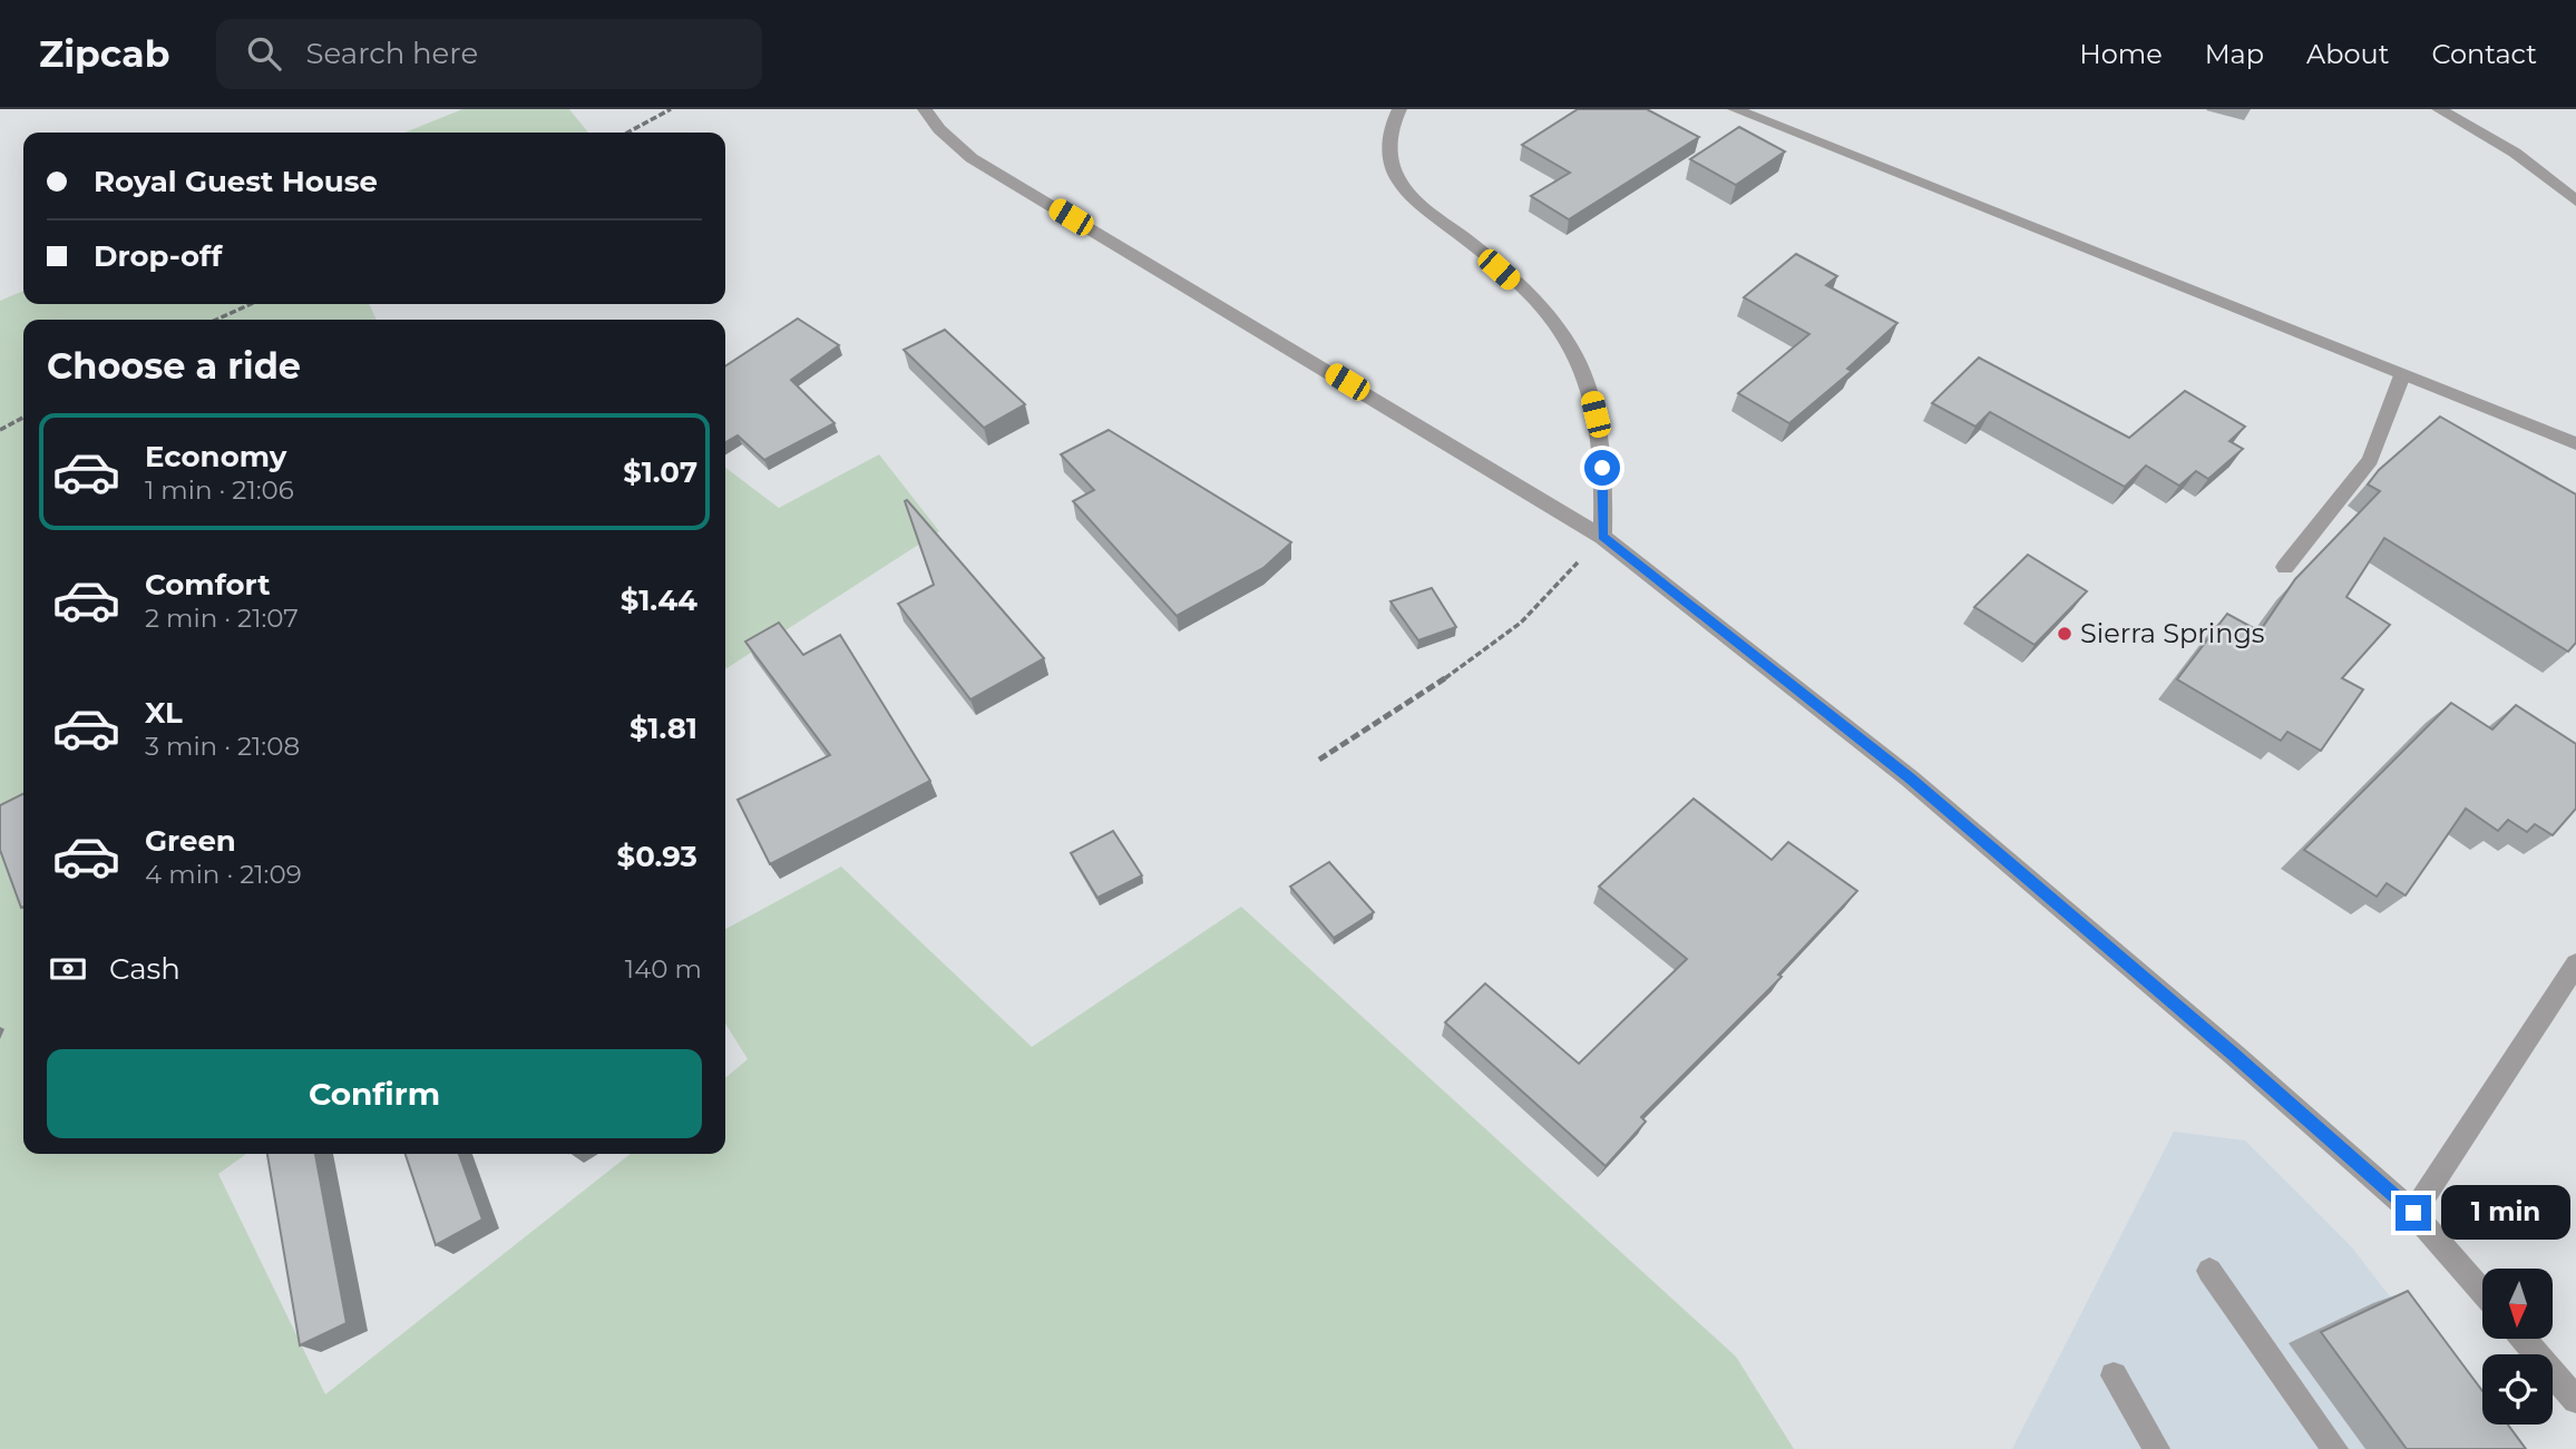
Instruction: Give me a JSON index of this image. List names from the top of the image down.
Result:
{
  "places": ["Sierra Springs"],
  "north": "bottom",
  "page": {
    "header": "Zipcab",
    "search": "Search here",
    "nav": [
      "Home",
      "Map",
      "About",
      "Contact"
    ],
    "banner": ["Royal Guest House", "Drop-off"],
    "heading": "Choose a ride",
    "list": [
      {
        "name": "Economy",
        "note": "1 min · 21:06",
        "value": "$1.07"
      },
      {
        "name": "Comfort",
        "note": "2 min · 21:07",
        "value": "$1.44"
      },
      {
        "name": "XL",
        "note": "3 min · 21:08",
        "value": "$1.81"
      },
      {
        "name": "Green",
        "note": "4 min · 21:09",
        "value": "$0.93"
      }
    ],
    "pay": ["Cash", "140 m"],
    "buttons": "Confirm",
    "bubble": "1 min"
  }
}
